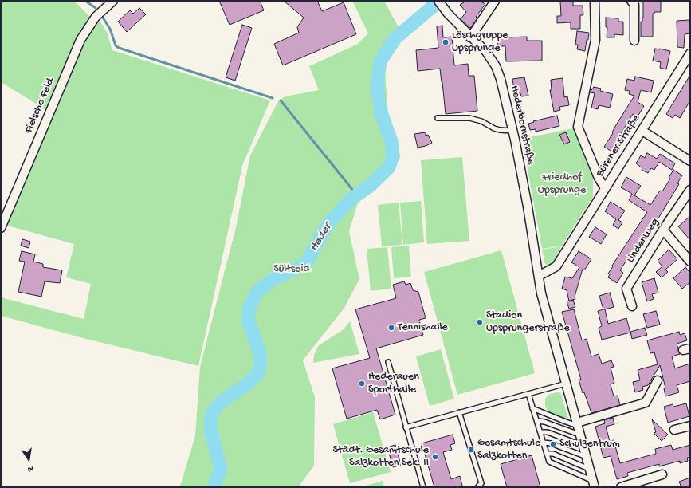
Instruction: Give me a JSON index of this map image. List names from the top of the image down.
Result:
{
  "streets": {
    "street": [
      "Fielsche Feld",
      "Hederbornstraße",
      "Bürener Straße",
      "Lindenweg"
    ]
  },
  "crossings": [
    ["Hederbornstraße", "Bürener Straße"]
  ],
  "water": ["Heder"],
  "parks": ["Friedhof Upsprunge", "Sültsoid"],
  "places": [
    "Löschgruppe Upsprunge",
    "Stadion Upsprungerstraße",
    "Tennishalle",
    "Hederauen Sporthalle",
    "Schulzentrum",
    "Gesamtschule Salzkotten",
    "Städt. Gesamtschule Salzkotten Sek. II"
  ],
  "north": "bottom"
}
